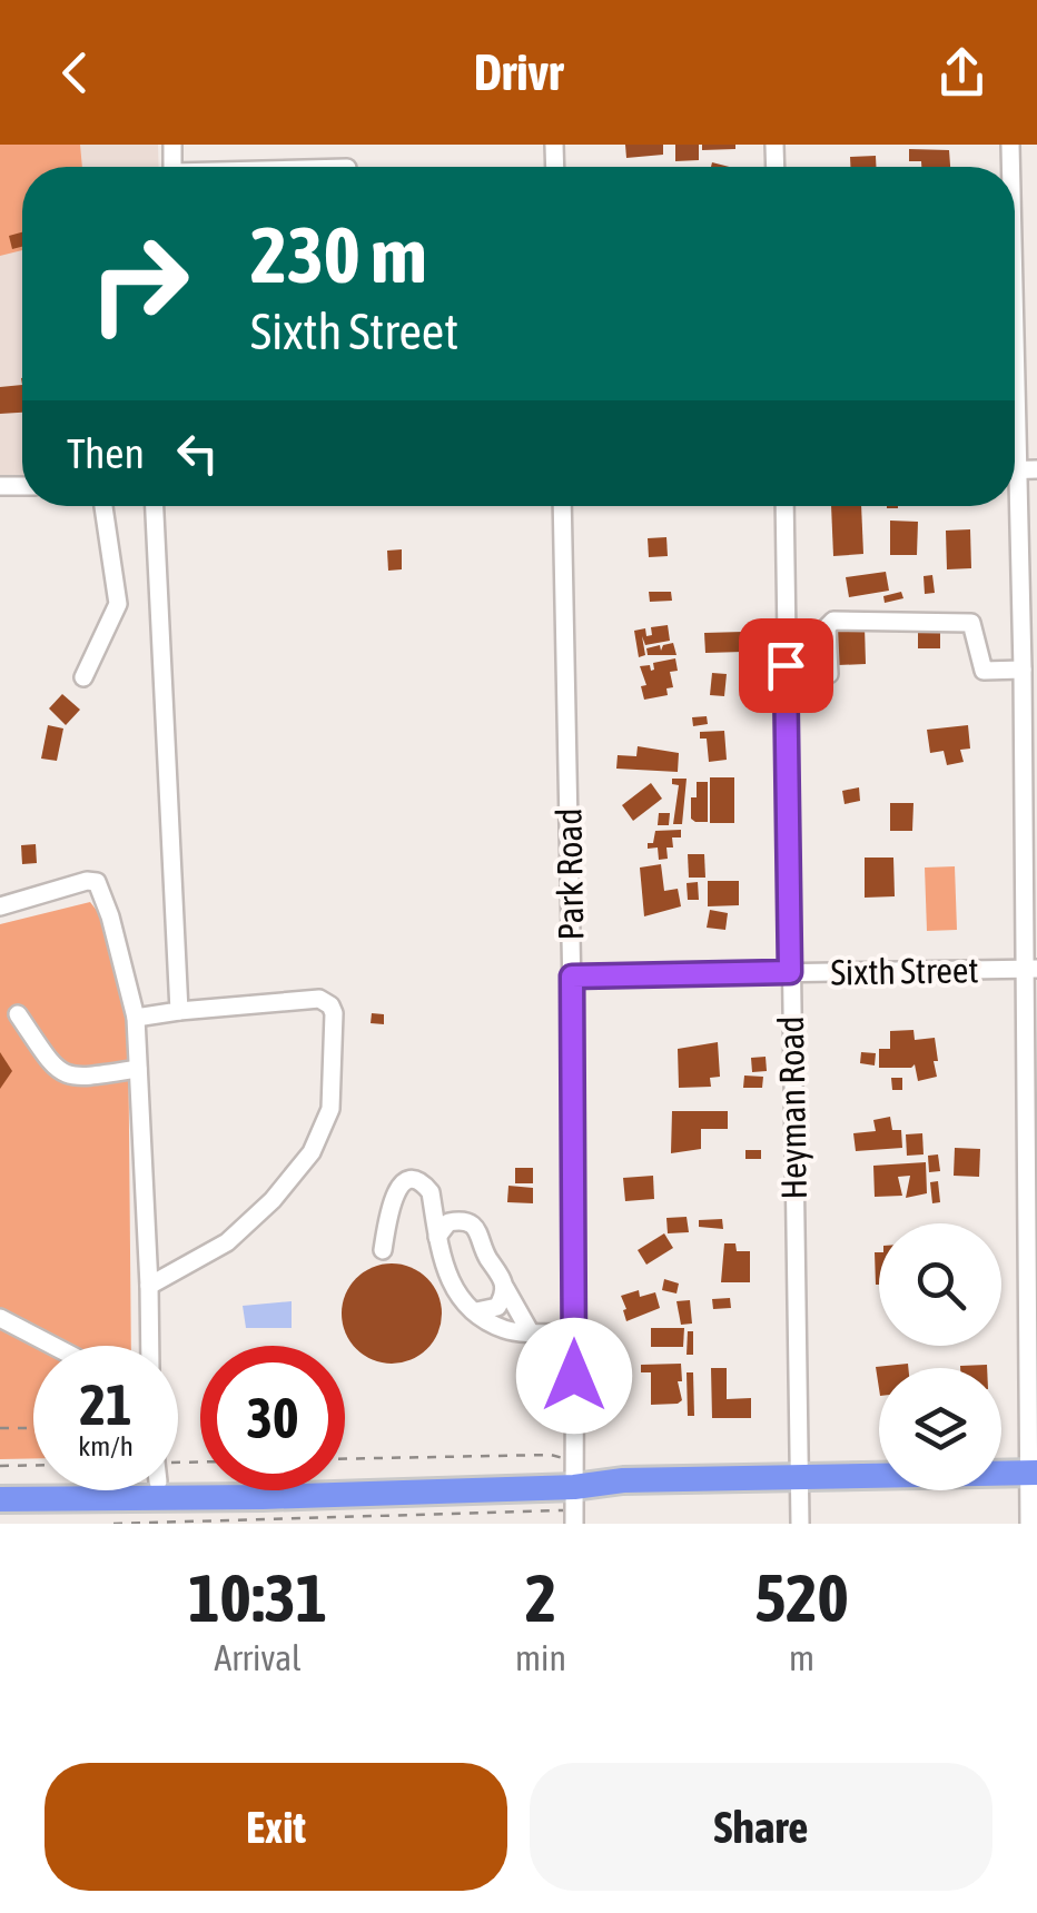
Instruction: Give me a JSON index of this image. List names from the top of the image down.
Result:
{
  "streets": {
    "street": ["Park Road", "Sixth Street", "Heyman Road"]
  },
  "crossings": [
    ["Park Road", "Sixth Street"],
    ["Sixth Street", "Heyman Road"]
  ],
  "page": {
    "header": "Drivr",
    "turn": ["230 m", "Sixth Street"],
    "then": "Then",
    "speed": "21 km/h",
    "limit": "30",
    "eta": [
      "10:31",
      "Arrival",
      "2",
      "min",
      "520",
      "m"
    ],
    "buttons": ["Exit", "Share"]
  }
}
